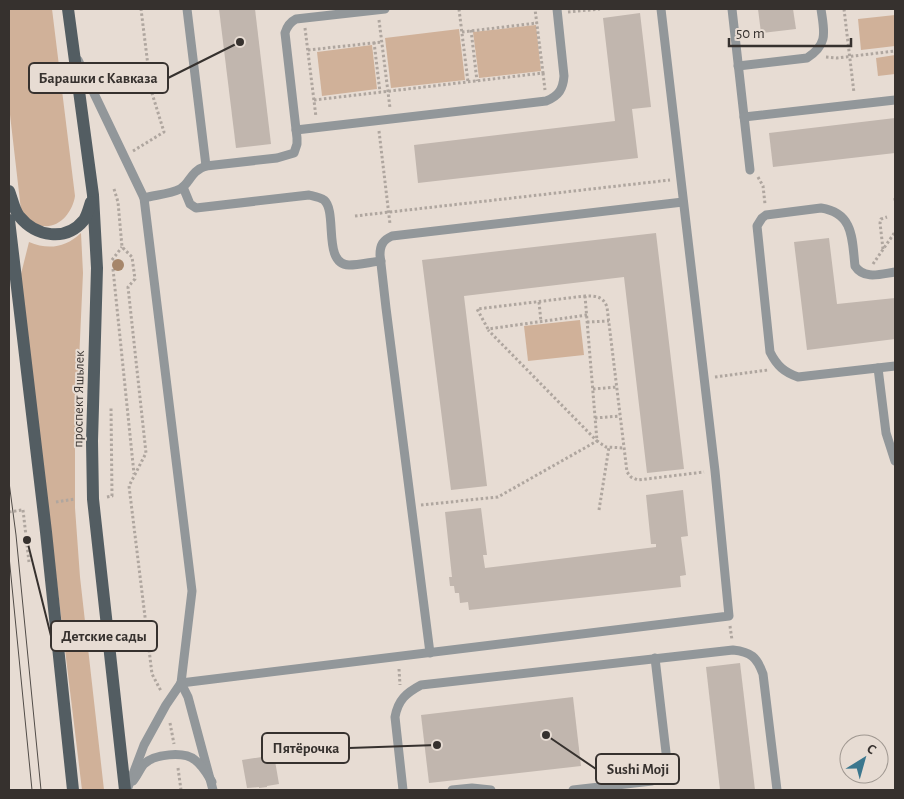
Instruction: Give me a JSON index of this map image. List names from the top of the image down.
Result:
{
  "streets": {
    "main road": ["проспект Яшьлек"]
  },
  "places": [
    "Барашки с Кавказа",
    "Детские сады",
    "Sushi Moji",
    "Пятёрочка"
  ],
  "scale_bar": "50 m",
  "north": "top right"
}
